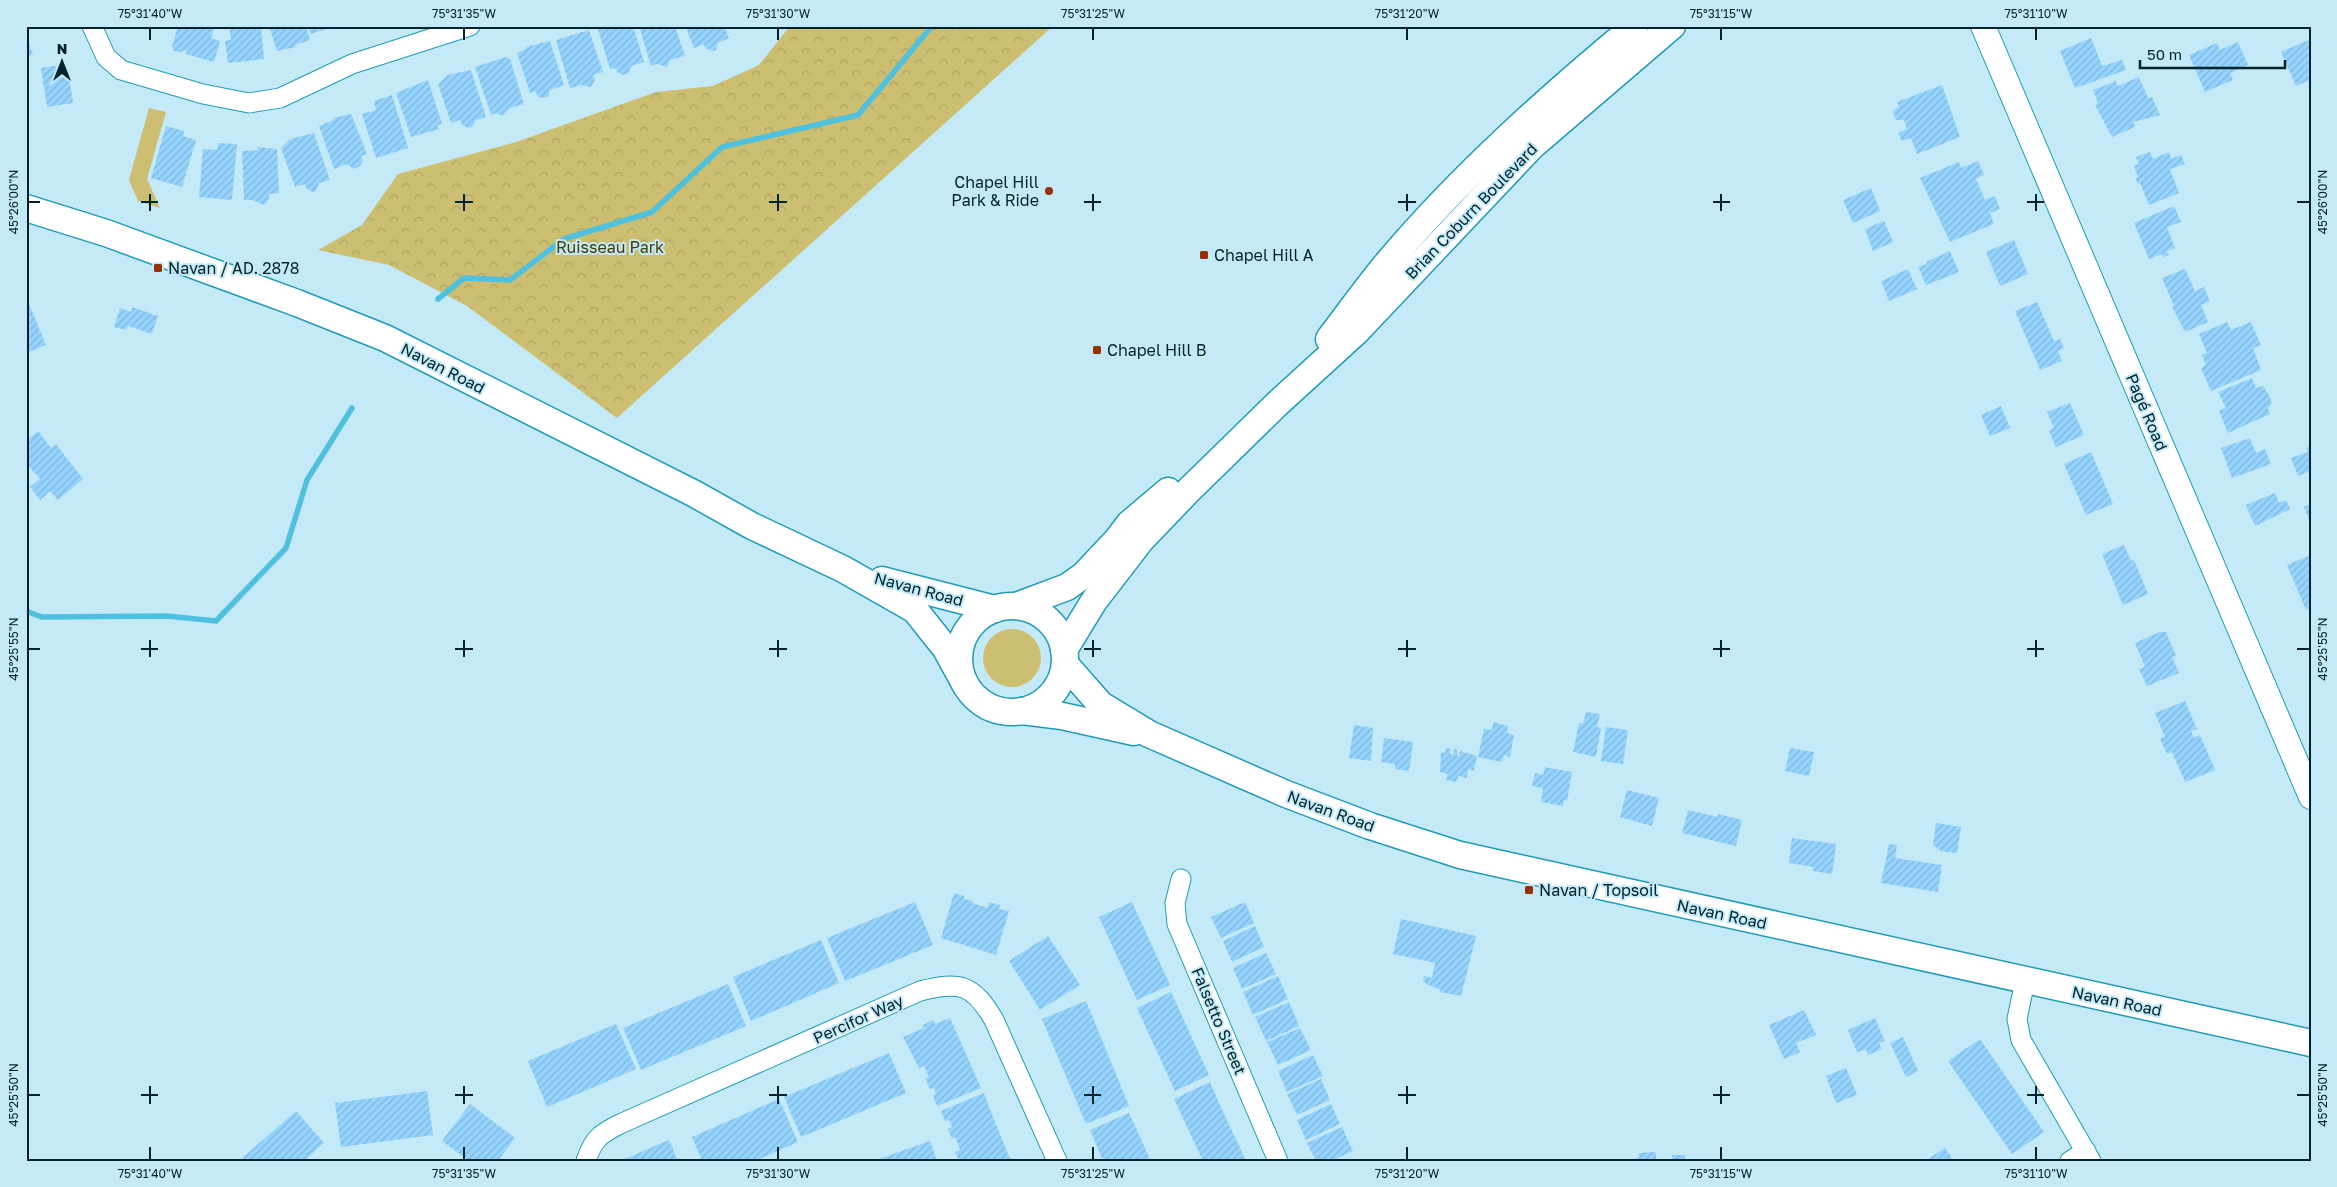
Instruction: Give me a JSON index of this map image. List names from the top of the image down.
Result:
{
  "streets": {
    "main road": ["Brian Coburn Boulevard", "Navan Road"],
    "street": ["Pagé Road", "Percifor Way", "Falsetto Street"]
  },
  "crossings": [
    ["Brian Coburn Boulevard", "Navan Road"]
  ],
  "parks": ["Ruisseau Park"],
  "places": {
    "other": ["Chapel Hill Park & Ride"],
    "transit": [
      "Chapel Hill A",
      "Navan / AD. 2878",
      "Chapel Hill B",
      "Navan / Topsoil"
    ]
  },
  "scale_bar": "50 m",
  "north": "top",
  "coordinates": [
    "75°31'40\"W",
    "75°31'35\"W",
    "75°31'30\"W",
    "75°31'25\"W",
    "75°31'20\"W",
    "75°31'15\"W",
    "75°31'10\"W",
    "45°26'00\"N",
    "45°25'55\"N",
    "45°25'50\"N"
  ]
}
